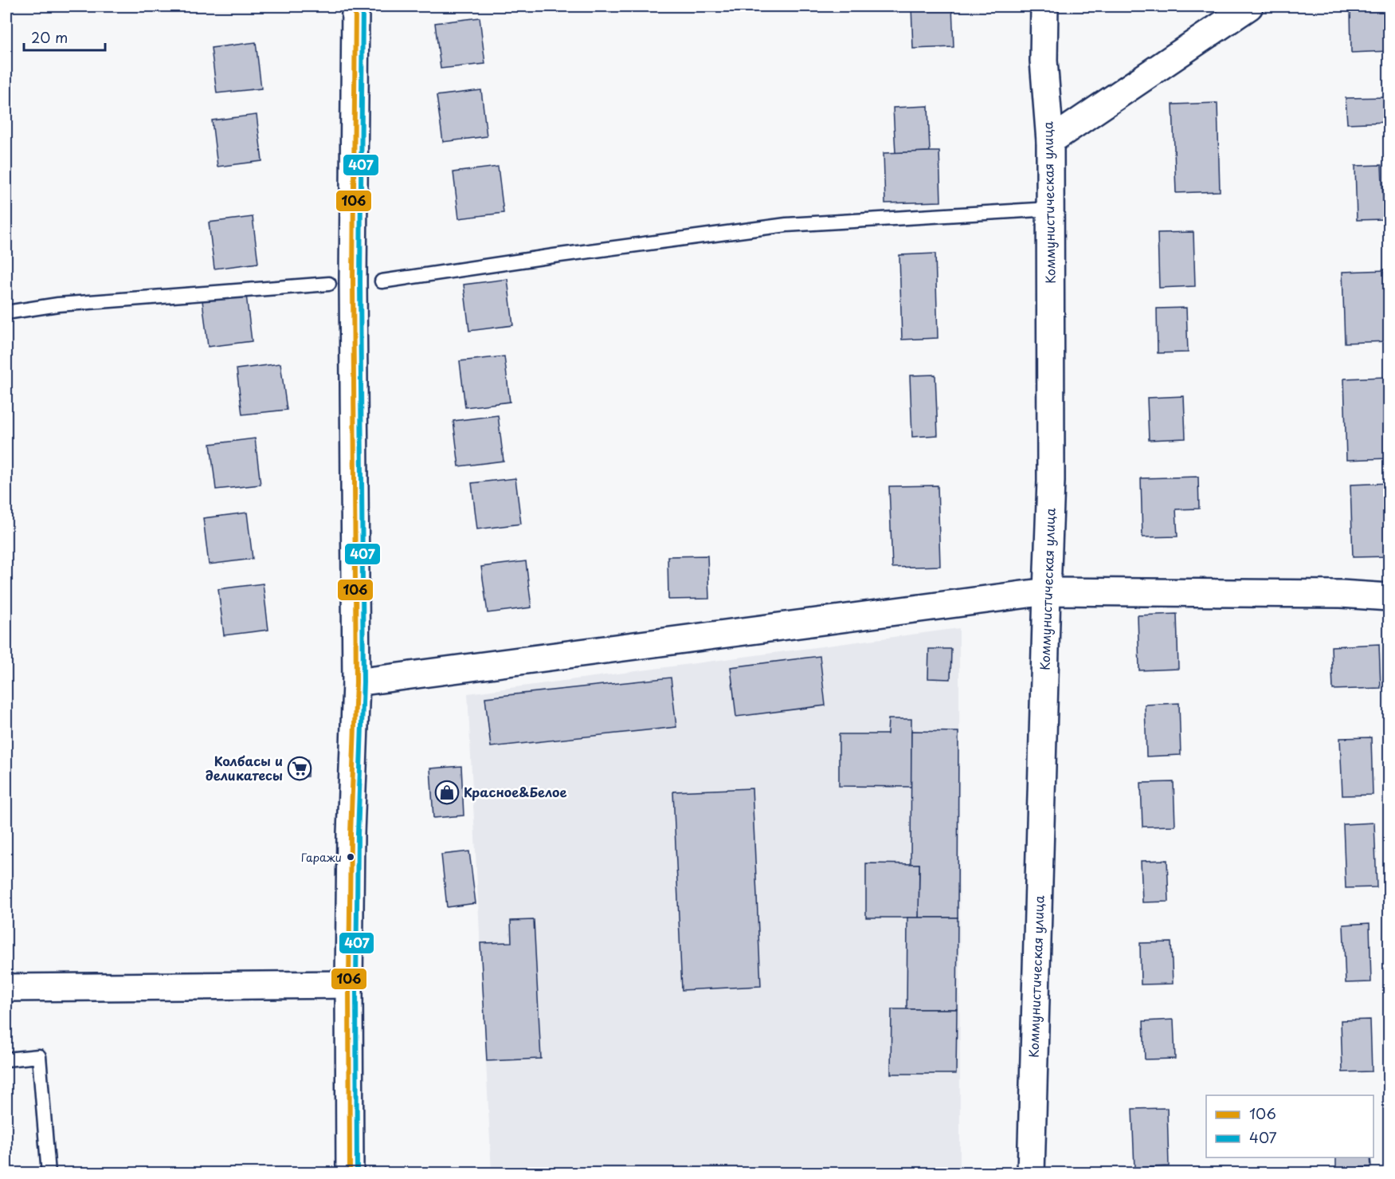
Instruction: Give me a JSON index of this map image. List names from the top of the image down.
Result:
{
  "streets": {
    "street": ["Коммунистическая улица"]
  },
  "places": {
    "supermarket": ["Колбасы и деликатесы"],
    "shop": ["Красное&Белое"],
    "other": ["Гаражи"]
  },
  "lines": ["transit line 106", "transit line 407"],
  "legend": ["106", "407"],
  "scale_bar": "20 m"
}
